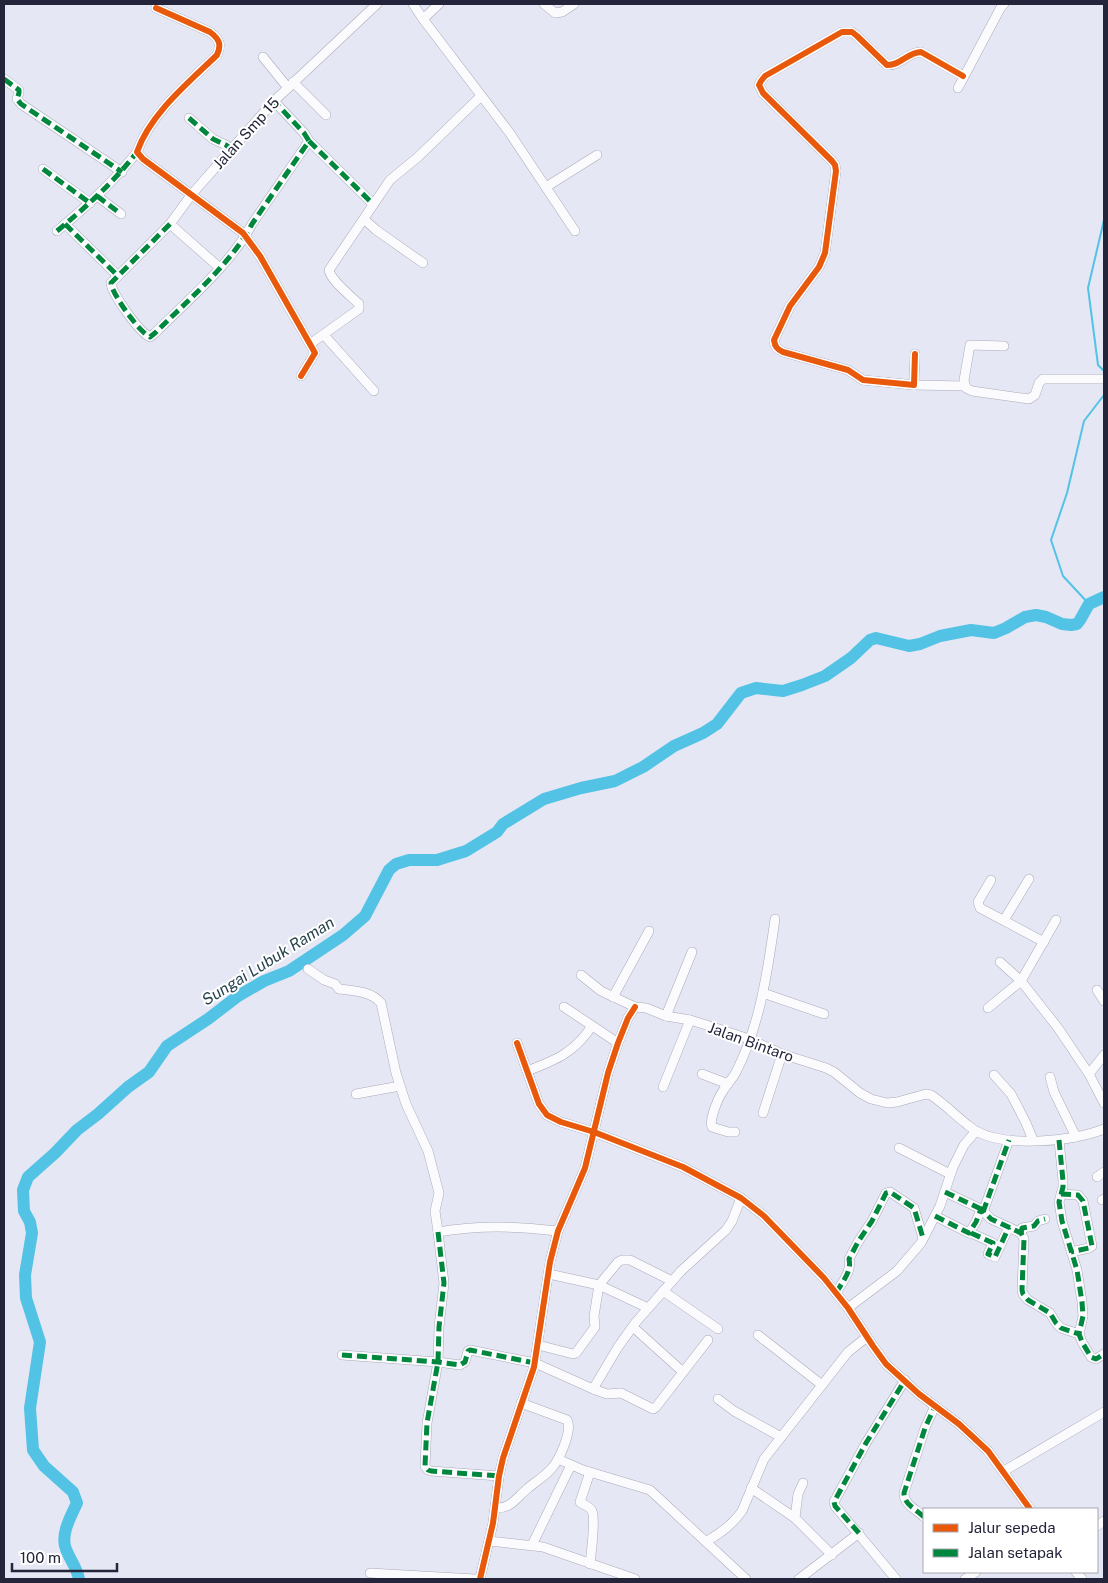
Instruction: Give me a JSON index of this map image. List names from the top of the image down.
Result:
{
  "streets": {
    "street": ["Jalan Smp 15", "Jalan Bintaro"]
  },
  "water": ["Sungai Lubuk Raman"],
  "legend": ["Jalur sepeda", "Jalan setapak"],
  "scale_bar": "100 m"
}
